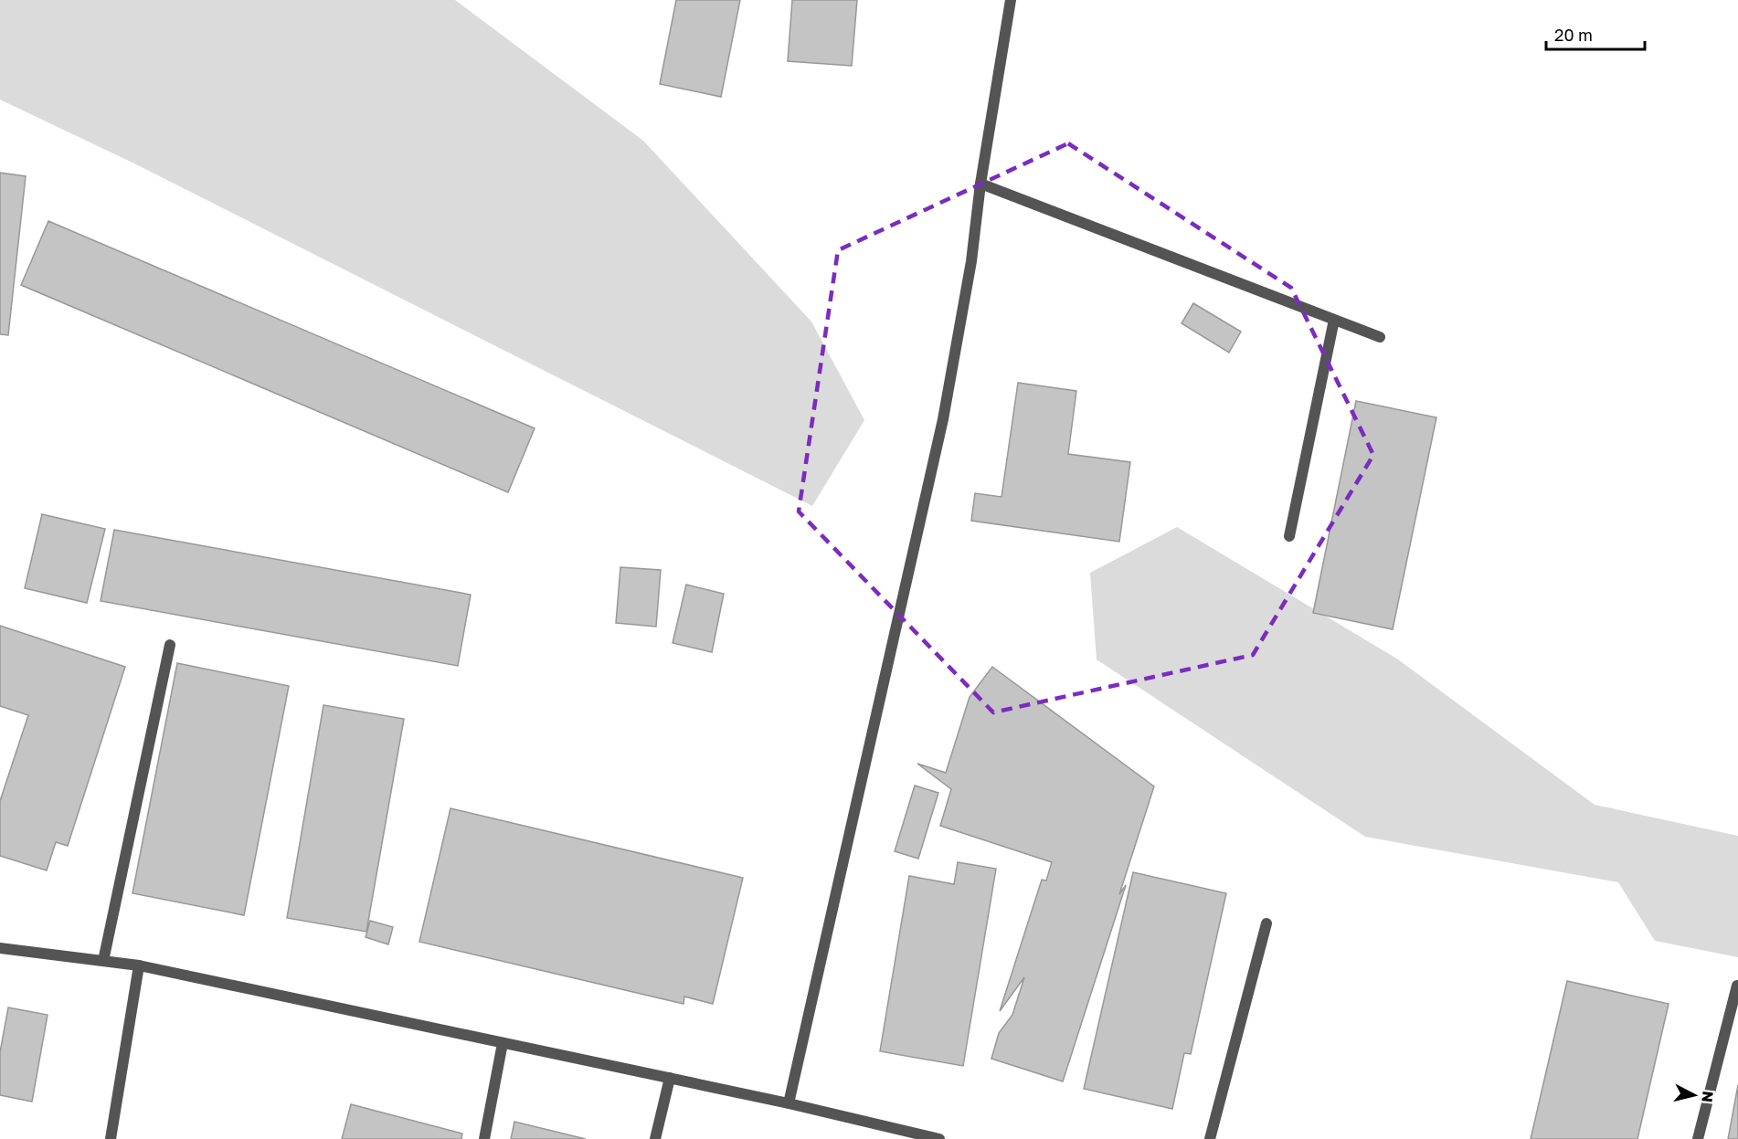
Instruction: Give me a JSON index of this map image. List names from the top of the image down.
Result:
{
  "scale_bar": "20 m",
  "north": "right"
}
